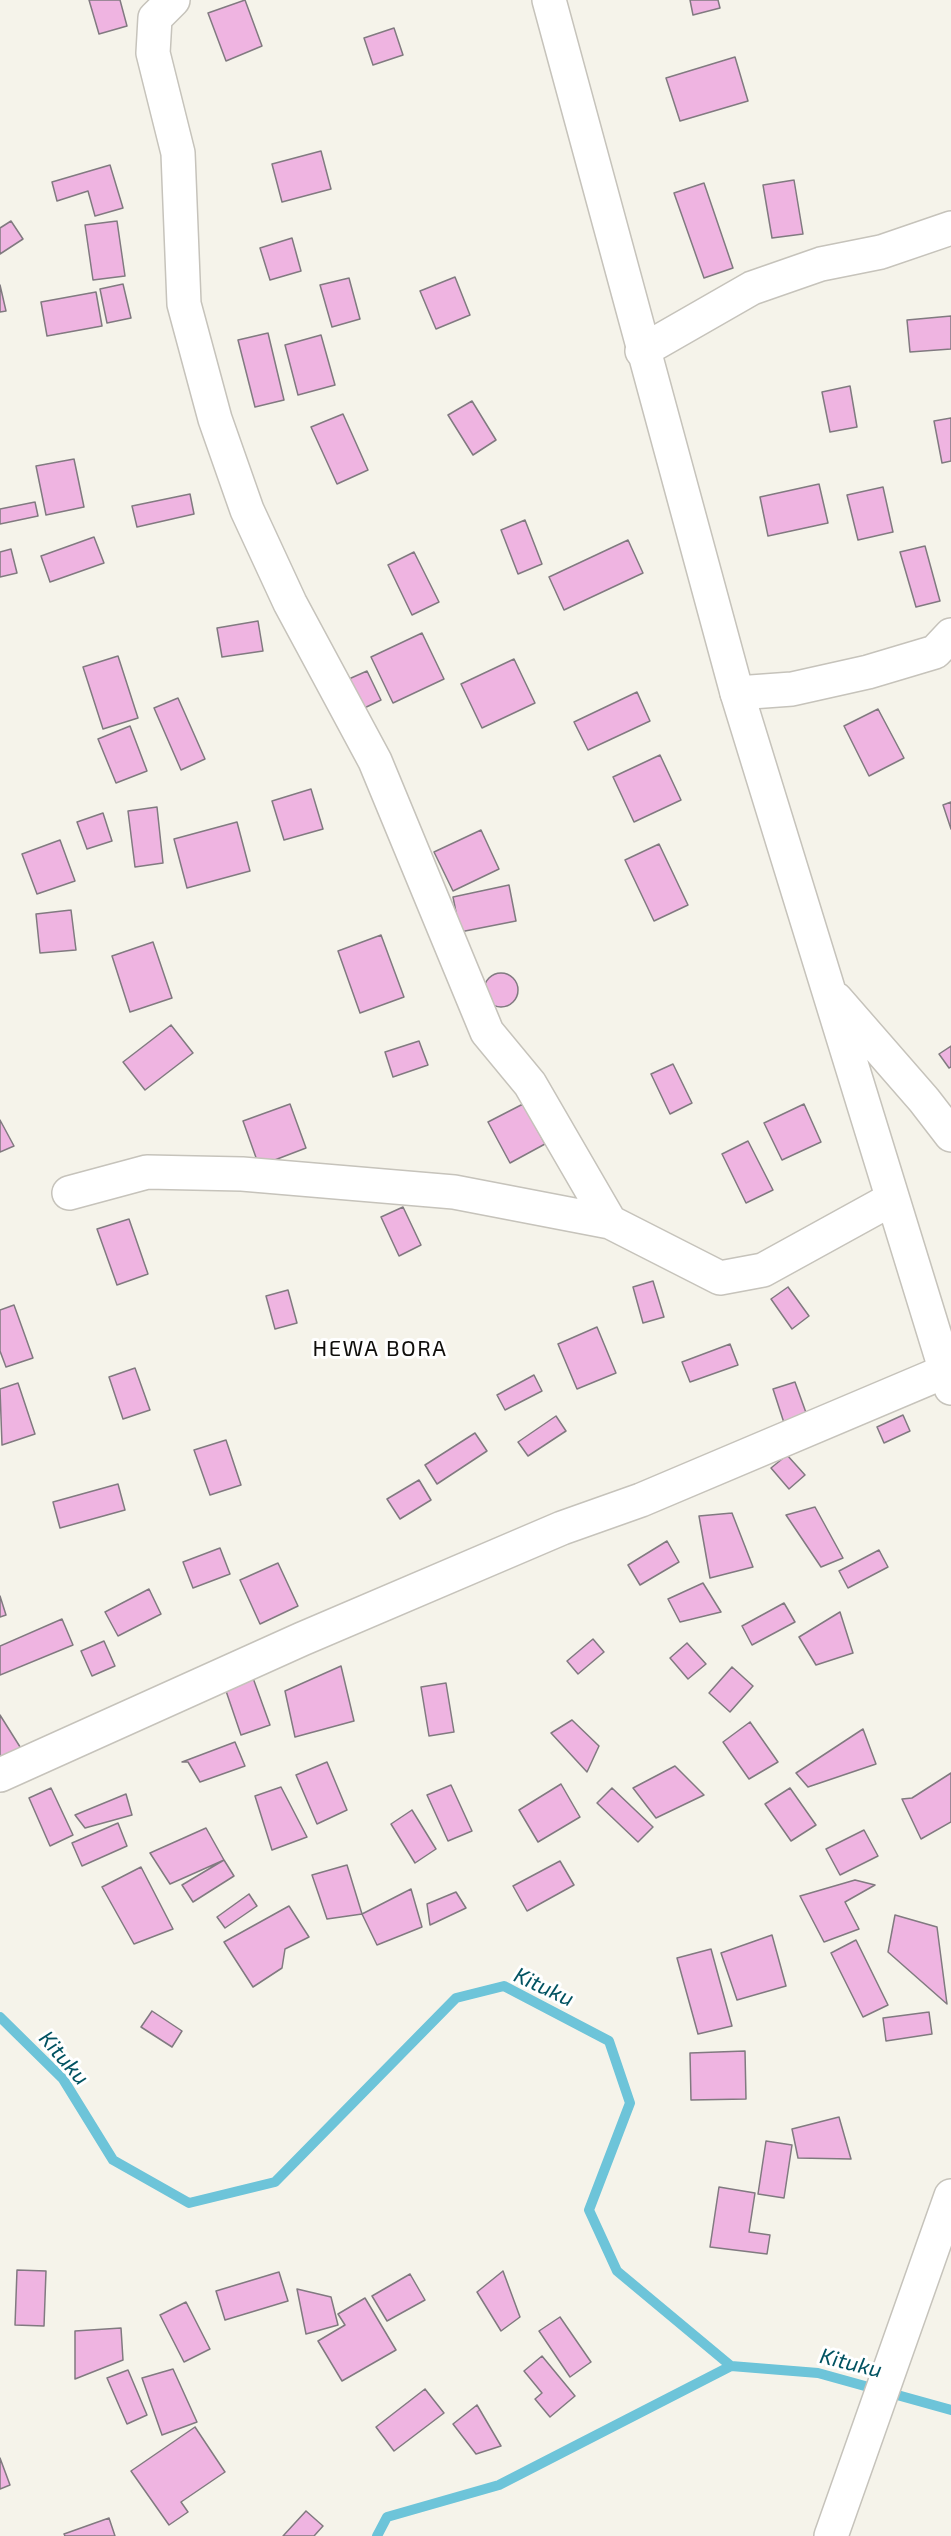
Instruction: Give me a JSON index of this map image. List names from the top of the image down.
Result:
{
  "districts": ["HEWA BORA"],
  "water": ["Kituku"]
}
